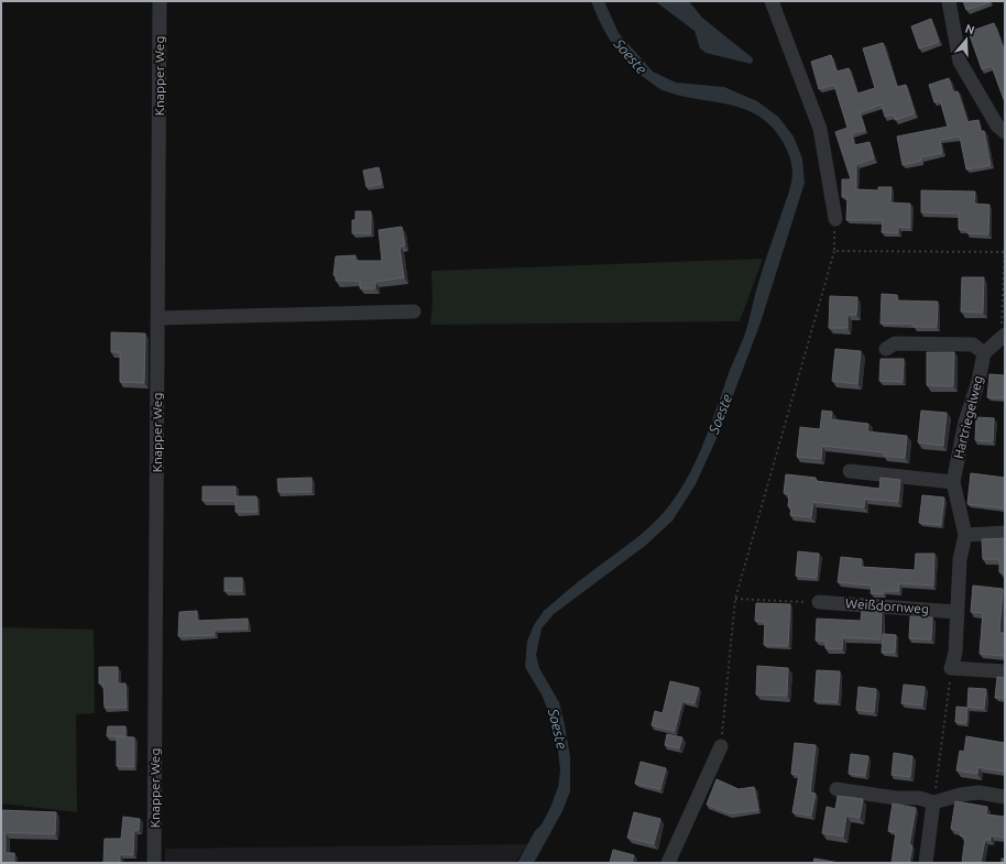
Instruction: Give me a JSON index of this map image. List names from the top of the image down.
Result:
{
  "streets": {
    "street": ["Knapper Weg", "Hartriegelweg", "Weißdornweg"]
  },
  "water": ["Soeste"],
  "north": "top"
}
